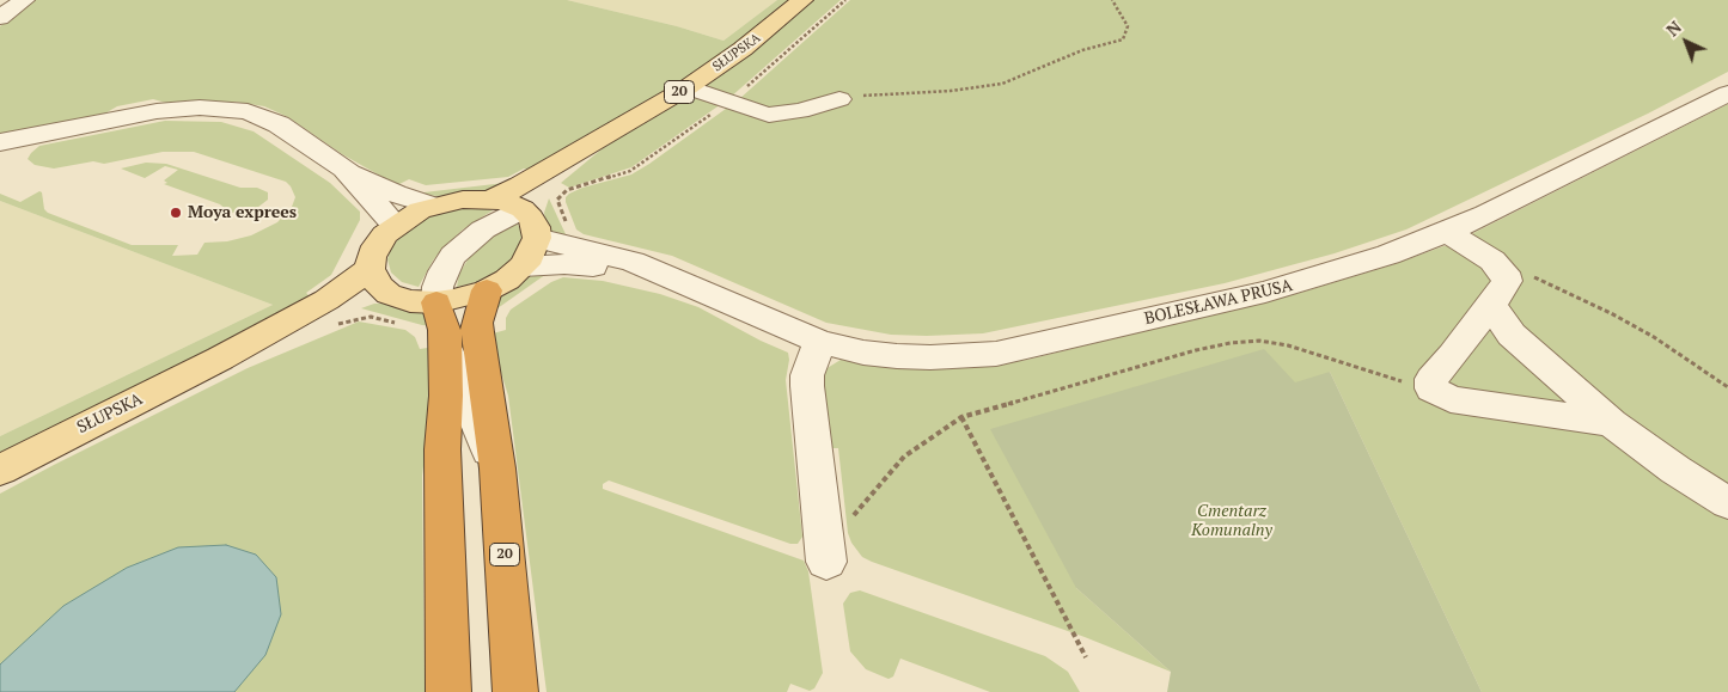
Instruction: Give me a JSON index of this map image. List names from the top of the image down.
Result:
{
  "streets": {
    "highway": ["20"],
    "main road": ["SŁUPSKA"],
    "street": ["BOLESŁAWA PRUSA"]
  },
  "crossings": [
    ["SŁUPSKA", "20"]
  ],
  "parks": ["Cmentarz Komunalny"],
  "places": ["Moya exprees"],
  "north": "top left"
}
